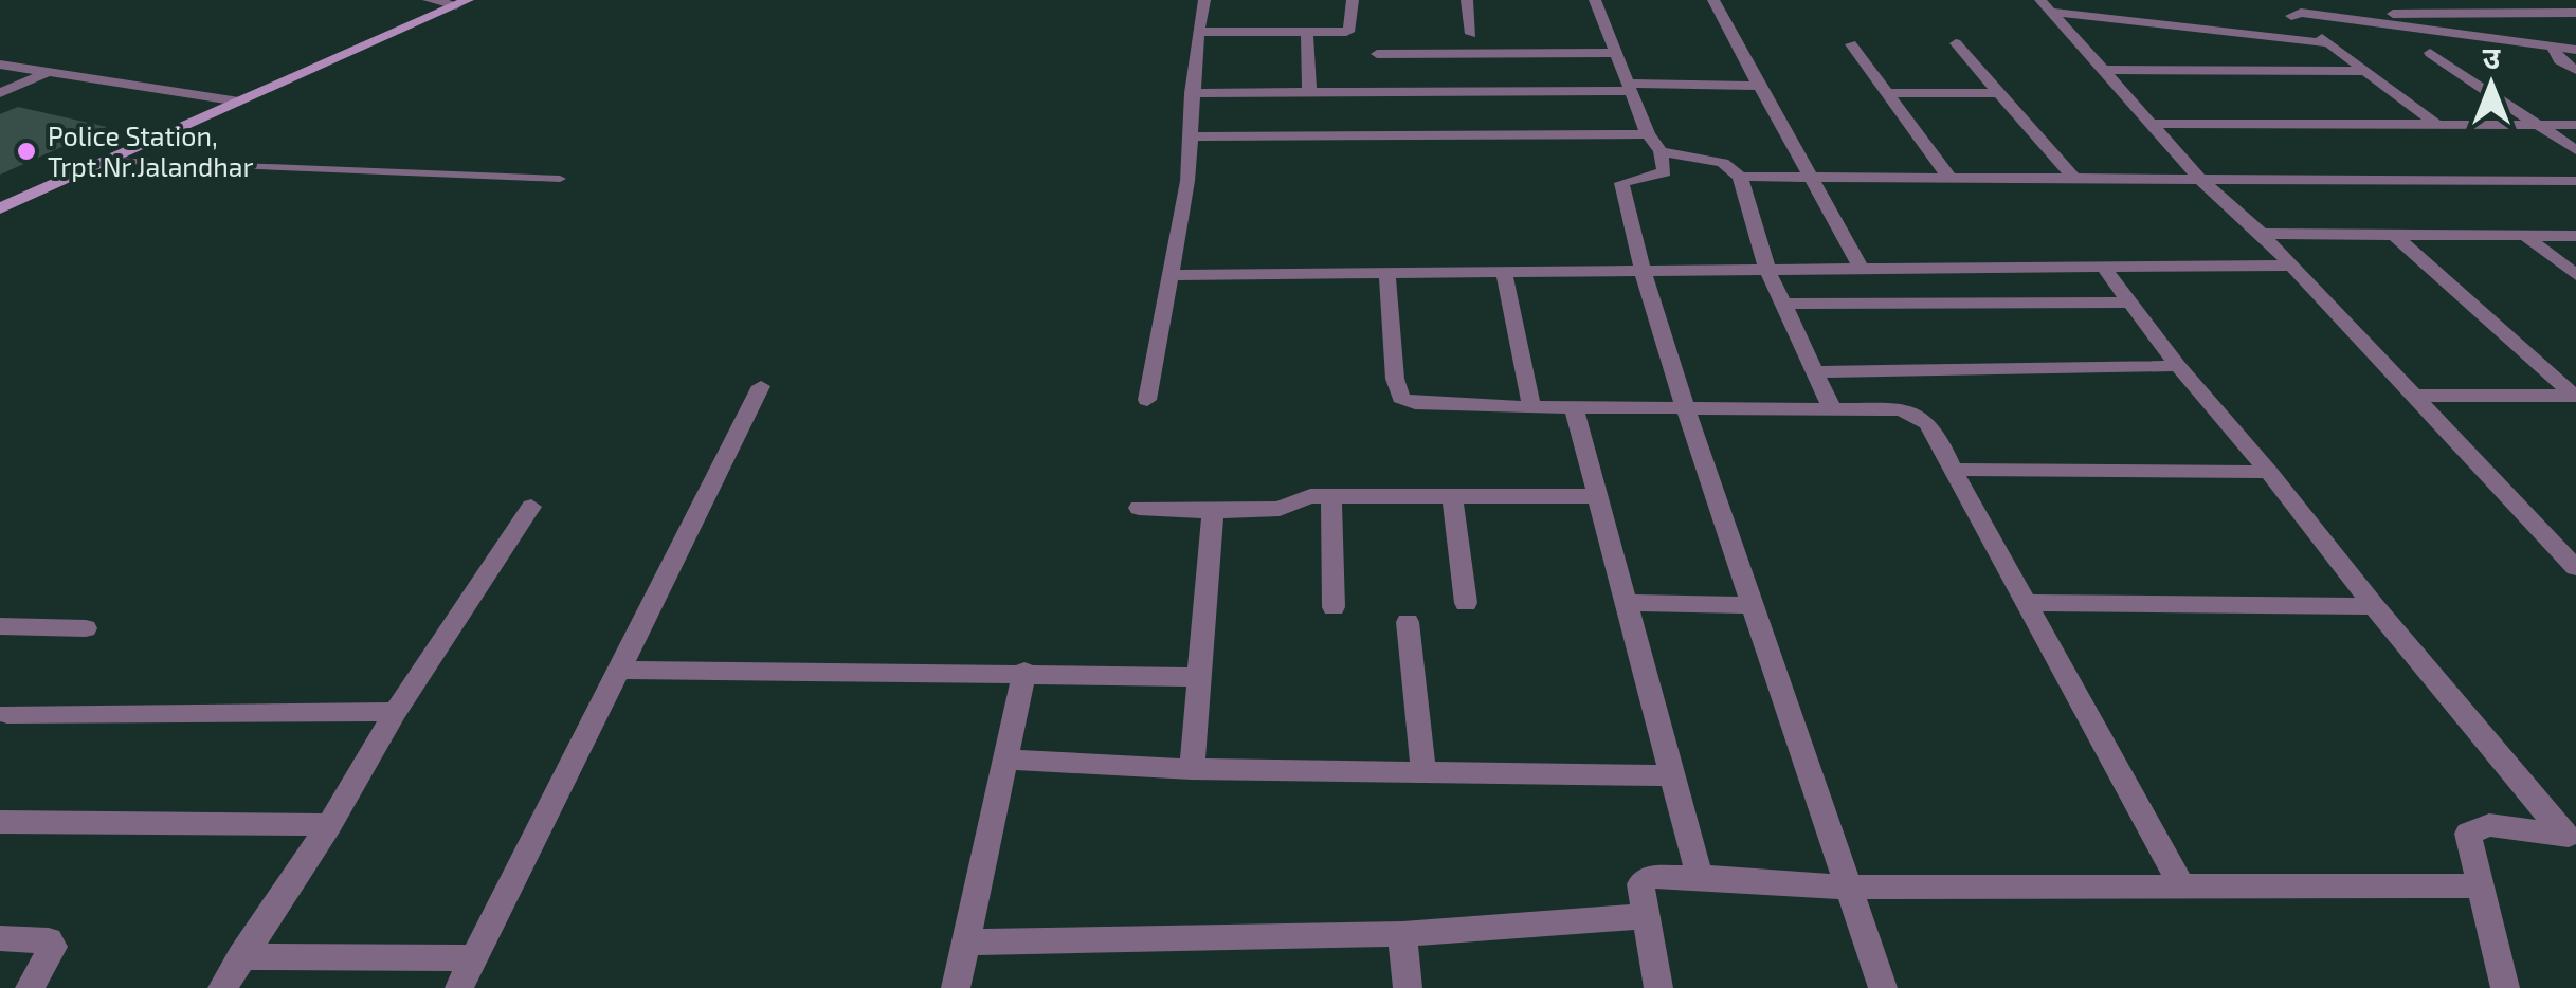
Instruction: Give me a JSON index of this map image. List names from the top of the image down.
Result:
{
  "places": ["Police Station, Trpt.Nr.Jalandhar"],
  "north": "top"
}
